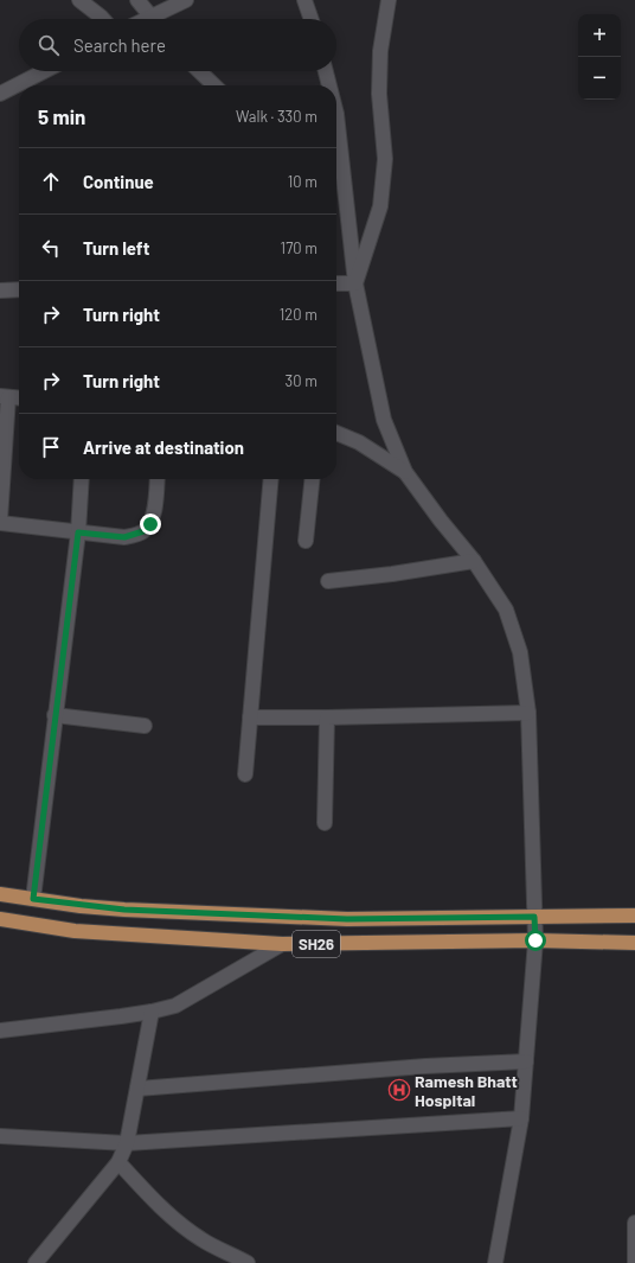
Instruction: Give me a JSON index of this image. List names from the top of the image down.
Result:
{
  "streets": {
    "main road": ["SH26"]
  },
  "places": {
    "hospital": ["Ramesh Bhatt Hospital"]
  },
  "page": {
    "map_buttons": ["+", "−"],
    "search": "Search here",
    "heading": ["5 min", "Walk · 330 m"],
    "list": [
      ["Continue", "10 m"],
      ["Turn left", "170 m"],
      ["Turn right", "120 m"],
      ["Turn right", "30 m"],
      "Arrive at destination"
    ]
  }
}
